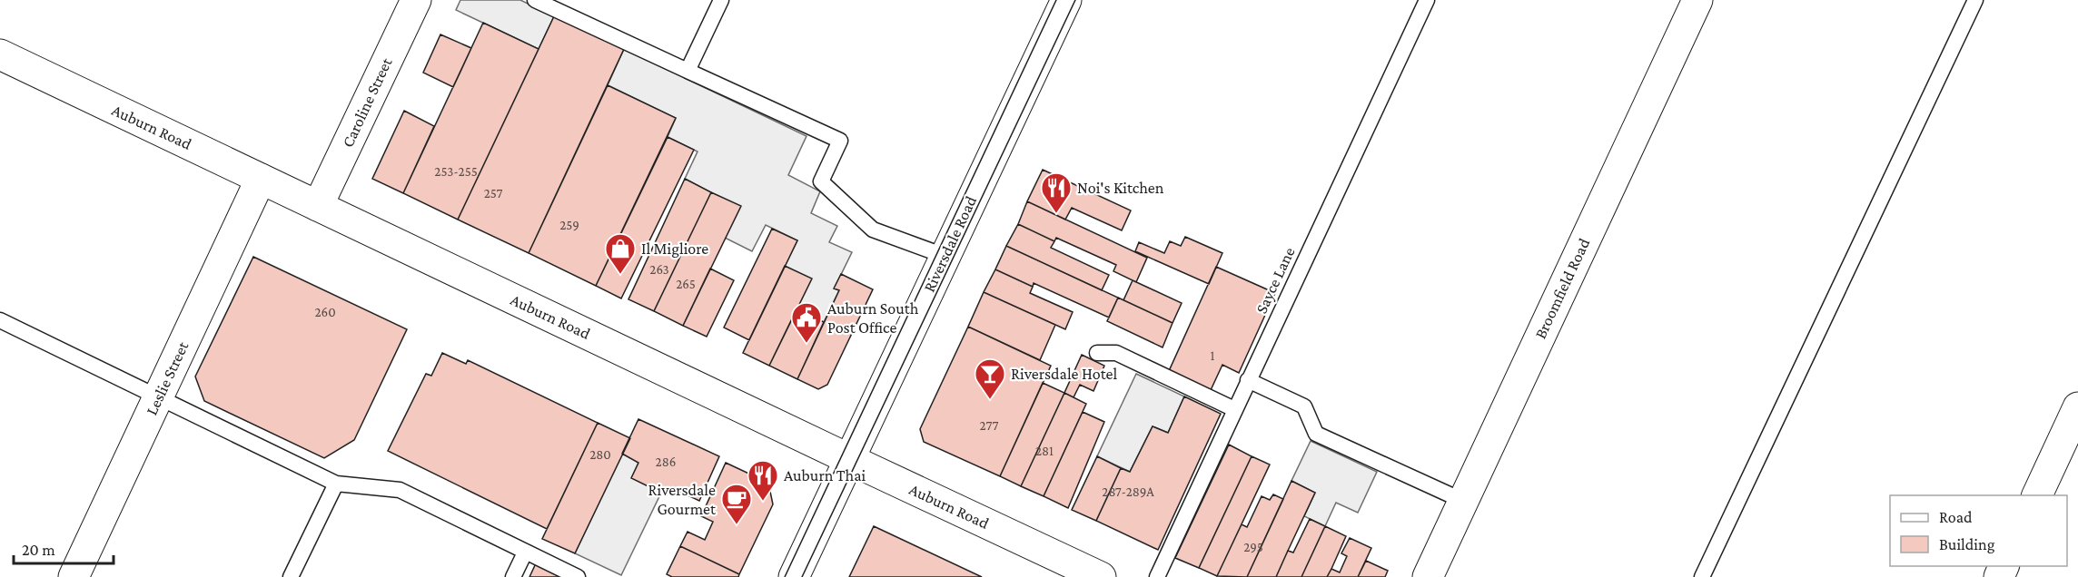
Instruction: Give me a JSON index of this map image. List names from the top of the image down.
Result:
{
  "streets": {
    "main road": [
      "Caroline Street",
      "Auburn Road",
      "Riversdale Road",
      "Broomfield Road",
      "Leslie Street"
    ],
    "lane": ["Sayce Lane"]
  },
  "crossings": [
    ["Caroline Street", "Auburn Road"],
    ["Auburn Road", "Riversdale Road"],
    ["Auburn Road", "Leslie Street"]
  ],
  "places": {
    "restaurant": ["Noi's Kitchen", "Auburn Thai"],
    "shop": ["Il Migliore"],
    "public building": ["Auburn South Post Office"],
    "bar": ["Riversdale Hotel"],
    "cafe": ["Riversdale Gourmet"]
  },
  "house_numbers": [
    "253-255",
    "257",
    "259",
    "263",
    "265",
    "260",
    "1",
    "277",
    "281",
    "280",
    "286",
    "287-289A",
    "295"
  ],
  "legend": ["Road", "Building"],
  "scale_bar": "20 m"
}
